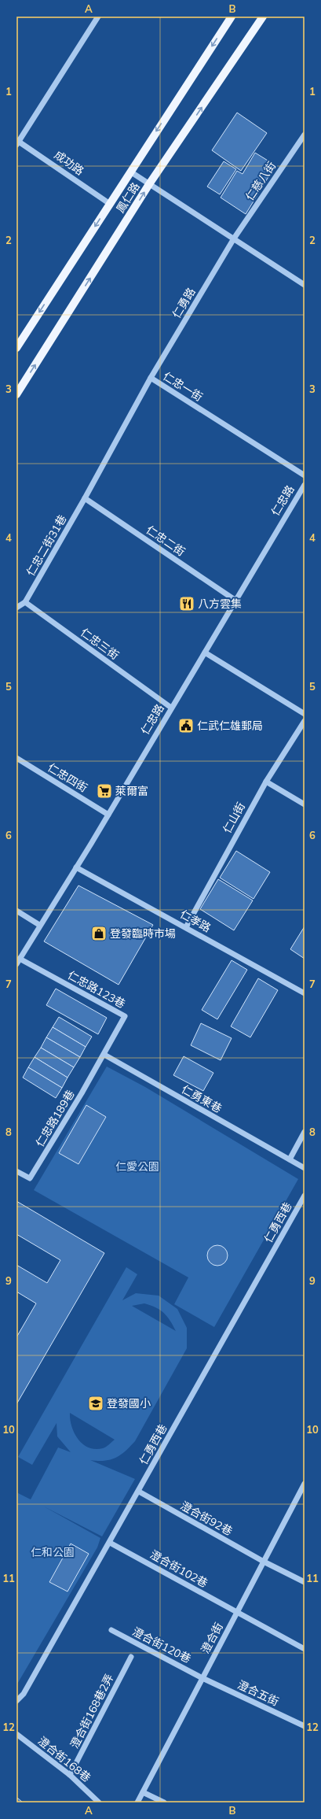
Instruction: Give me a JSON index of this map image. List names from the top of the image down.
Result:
{
  "streets": {
    "main road": ["鳳仁路"],
    "street": [
      "成功路",
      "仁慈八街",
      "仁勇路",
      "仁忠一街",
      "仁忠路",
      "仁忠二街",
      "仁忠二街31巷",
      "仁忠三街",
      "仁忠四街",
      "仁山街",
      "仁孝路",
      "仁忠路123巷",
      "仁勇東巷",
      "仁忠路189巷",
      "仁勇西巷",
      "澄合街92巷",
      "澄合街102巷",
      "澄合街",
      "澄合街120巷",
      "澄合五街",
      "澄合街168巷2弄",
      "澄合街168巷"
    ]
  },
  "crossings": [
    ["成功路", "鳳仁路"],
    ["仁慈八街", "仁勇路"],
    ["仁勇路", "仁忠一街"],
    ["仁忠一街", "仁忠二街"],
    ["仁忠一街", "仁忠二街31巷"],
    ["仁忠路", "仁忠二街"],
    ["仁忠路", "仁忠三街"],
    ["仁忠路", "仁忠四街"],
    ["仁忠路", "仁孝路"],
    ["仁忠路", "仁忠路123巷"],
    ["仁忠二街", "仁忠二街31巷"],
    ["仁忠二街31巷", "仁忠三街"],
    ["仁山街", "仁孝路"],
    ["仁忠路123巷", "仁勇東巷"],
    ["仁忠路123巷", "仁忠路189巷"],
    ["仁勇東巷", "仁忠路189巷"],
    ["仁勇西巷", "澄合街92巷"],
    ["仁勇西巷", "澄合街102巷"],
    ["澄合街92巷", "澄合街"],
    ["澄合街102巷", "澄合街"],
    ["澄合街", "澄合街120巷"],
    ["澄合街", "澄合五街"],
    ["澄合街120巷", "澄合五街"],
    ["澄合街168巷2弄", "澄合街168巷"]
  ],
  "parks": ["仁愛公園", "仁和公園"],
  "places": {
    "restaurant": ["八方雲集"],
    "public building": ["仁武仁雄郵局"],
    "supermarket": ["萊爾富"],
    "shop": ["登發臨時市場"],
    "school or university": ["登發國小"]
  },
  "grid": {
    "columns": ["A", "B"],
    "rows": [
      "1",
      "2",
      "3",
      "4",
      "5",
      "6",
      "7",
      "8",
      "9",
      "10",
      "11",
      "12"
    ]
  }
}
